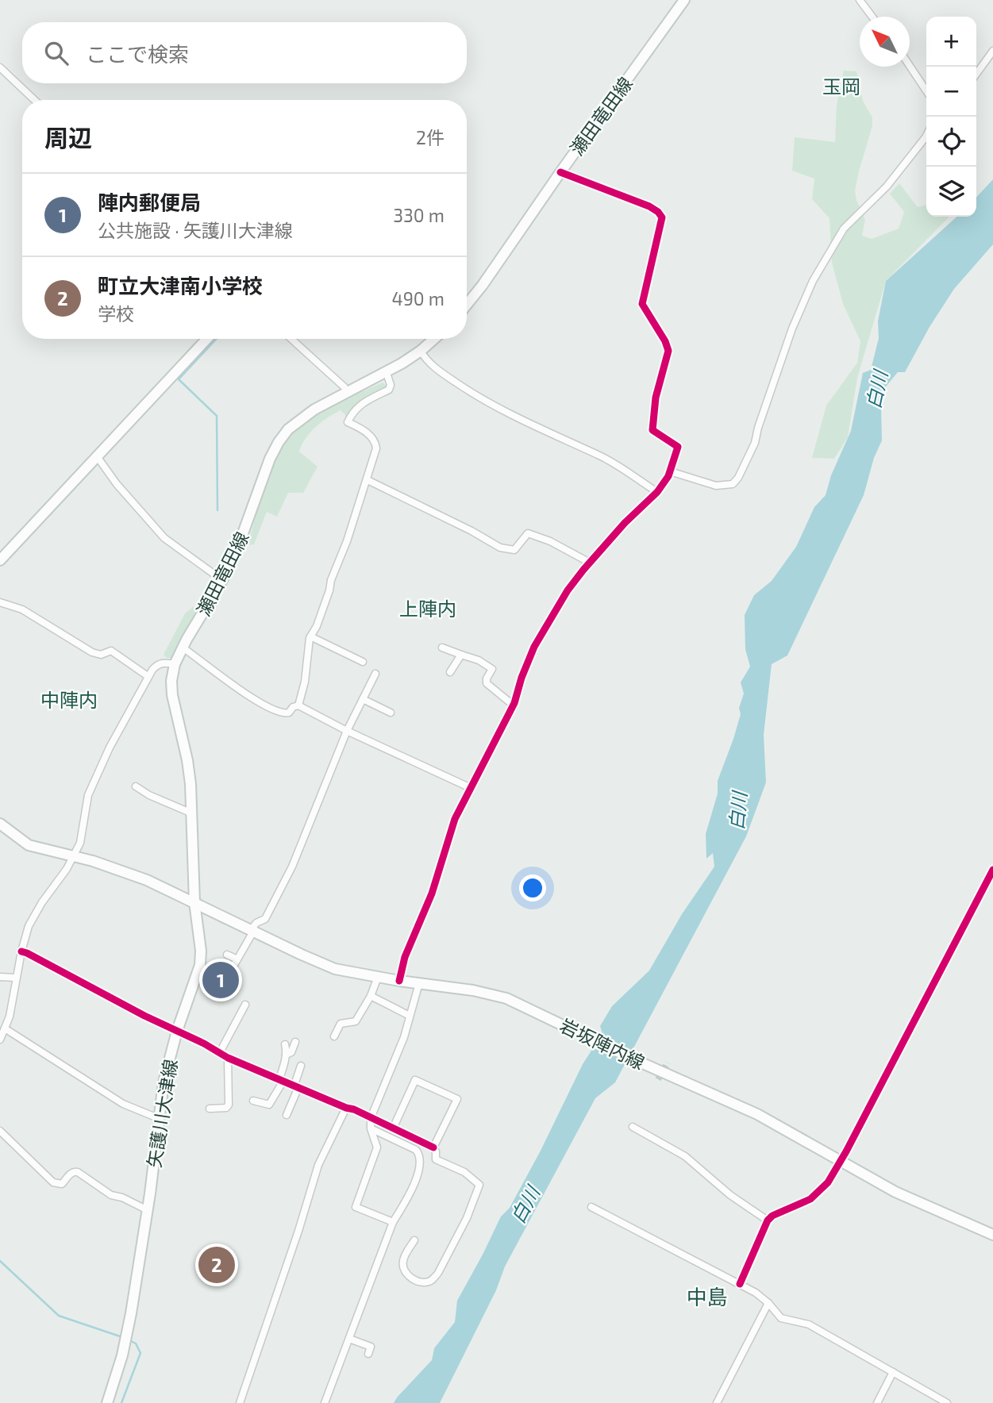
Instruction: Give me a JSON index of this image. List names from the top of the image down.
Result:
{
  "streets": {
    "main road": ["瀬田竜田線", "岩坂陣内線", "矢護川大津線"]
  },
  "crossings": [
    ["瀬田竜田線", "岩坂陣内線"],
    ["瀬田竜田線", "矢護川大津線"],
    ["岩坂陣内線", "矢護川大津線"]
  ],
  "districts": [
    "玉岡",
    "上陣内",
    "中陣内",
    "中島"
  ],
  "water": ["白川"],
  "north": "top left",
  "page": {
    "map_buttons": ["+", "−"],
    "search": "ここで検索",
    "heading": ["周辺", "2件"],
    "list": [
      {
        "mark": "1",
        "name": "陣内郵便局",
        "note": "公共施設 · 矢護川大津線",
        "value": "330 m"
      },
      {
        "mark": "2",
        "name": "町立大津南小学校",
        "note": "学校",
        "value": "490 m"
      }
    ],
    "pins": ["1", "2"]
  }
}
